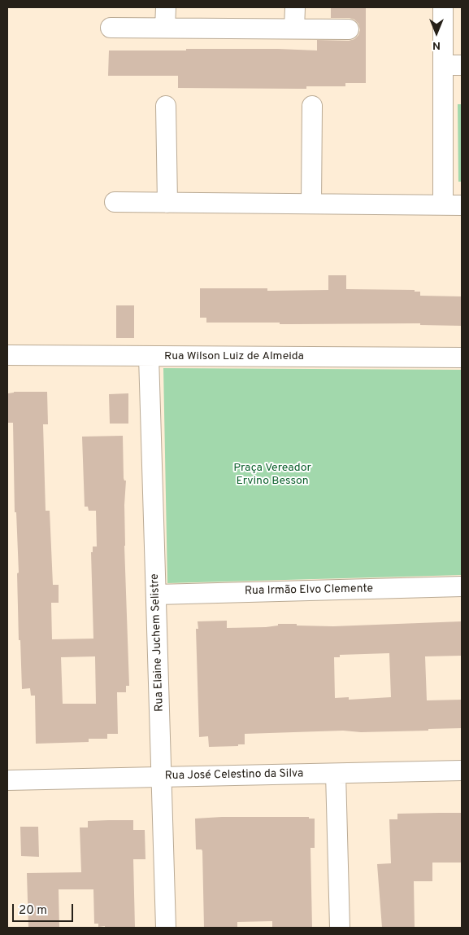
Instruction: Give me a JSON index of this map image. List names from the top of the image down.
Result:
{
  "streets": {
    "street": [
      "Rua Wilson Luiz de Almeida",
      "Rua Irmão Elvo Clemente",
      "Rua Elaine Juchem Selistre",
      "Rua José Celestino da Silva"
    ]
  },
  "crossings": [
    ["Rua Wilson Luiz de Almeida", "Rua Elaine Juchem Selistre"],
    ["Rua Irmão Elvo Clemente", "Rua Elaine Juchem Selistre"],
    ["Rua Elaine Juchem Selistre", "Rua José Celestino da Silva"]
  ],
  "parks": ["Praça Vereador Ervino Besson"],
  "scale_bar": "20 m",
  "north": "bottom"
}
